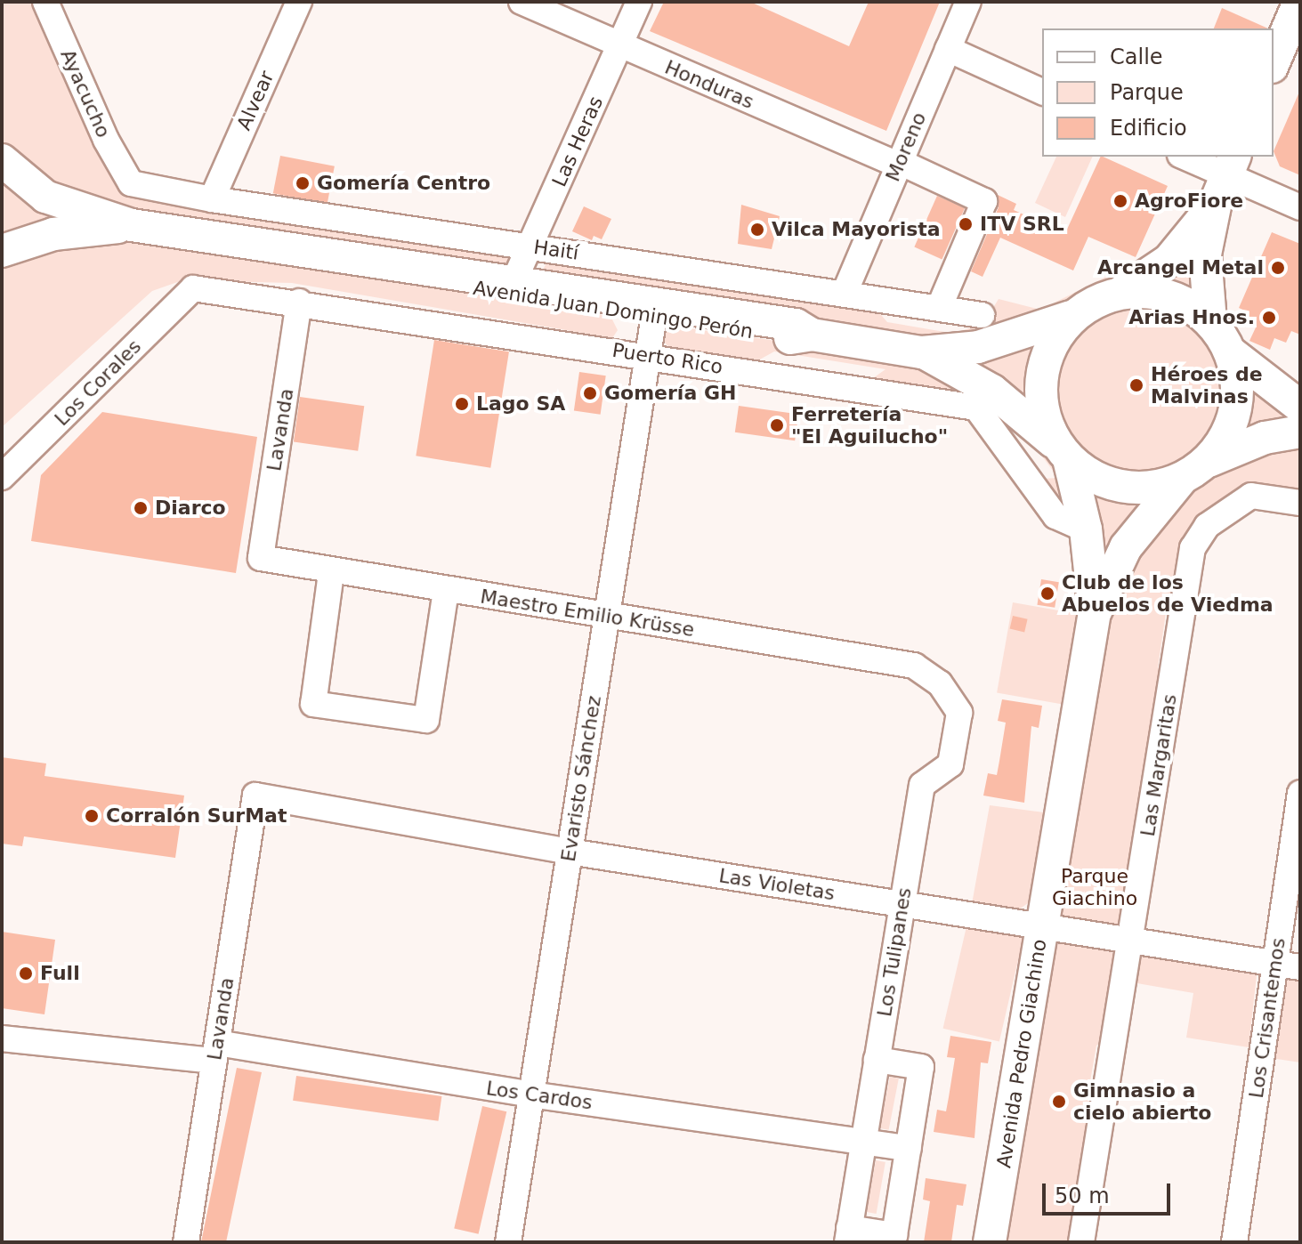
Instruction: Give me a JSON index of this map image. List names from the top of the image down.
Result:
{
  "streets": {
    "main road": ["Avenida Juan Domingo Perón", "Avenida Pedro Giachino"],
    "street": [
      "Honduras",
      "Ayacucho",
      "Alvear",
      "Las Heras",
      "Moreno",
      "Haití",
      "Puerto Rico",
      "Los Corales",
      "Lavanda",
      "Maestro Emilio Krüsse",
      "Las Margaritas",
      "Evaristo Sánchez",
      "Las Violetas",
      "Los Tulipanes",
      "Los Crisantemos",
      "Los Cardos"
    ]
  },
  "crossings": [
    ["Honduras", "Las Heras"],
    ["Honduras", "Moreno"],
    ["Honduras", "Haití"],
    ["Ayacucho", "Haití"],
    ["Alvear", "Haití"],
    ["Las Heras", "Haití"],
    ["Las Heras", "Avenida Juan Domingo Perón"],
    ["Moreno", "Haití"],
    ["Avenida Juan Domingo Perón", "Evaristo Sánchez"],
    ["Avenida Juan Domingo Perón", "Avenida Pedro Giachino"],
    ["Puerto Rico", "Los Corales"],
    ["Puerto Rico", "Lavanda"],
    ["Puerto Rico", "Evaristo Sánchez"],
    ["Puerto Rico", "Avenida Pedro Giachino"],
    ["Lavanda", "Maestro Emilio Krüsse"],
    ["Lavanda", "Las Violetas"],
    ["Lavanda", "Los Cardos"],
    ["Maestro Emilio Krüsse", "Evaristo Sánchez"],
    ["Maestro Emilio Krüsse", "Los Tulipanes"],
    ["Las Margaritas", "Las Violetas"],
    ["Evaristo Sánchez", "Las Violetas"],
    ["Evaristo Sánchez", "Los Cardos"],
    ["Las Violetas", "Los Tulipanes"],
    ["Las Violetas", "Los Crisantemos"],
    ["Las Violetas", "Avenida Pedro Giachino"],
    ["Los Tulipanes", "Los Cardos"]
  ],
  "parks": ["Parque Giachino"],
  "places": [
    "Gomería Centro",
    "AgroFiore",
    "ITV SRL",
    "Vilca Mayorista",
    "Arcangel Metal",
    "Arias Hnos.",
    "Héroes de Malvinas",
    "Gomería GH",
    "Lago SA",
    "Ferretería \"El Aguilucho\"",
    "Diarco",
    "Club de los Abuelos de Viedma",
    "Corralón SurMat",
    "Full",
    "Gimnasio a cielo abierto"
  ],
  "legend": ["Calle", "Parque", "Edificio"],
  "scale_bar": "50 m"
}
